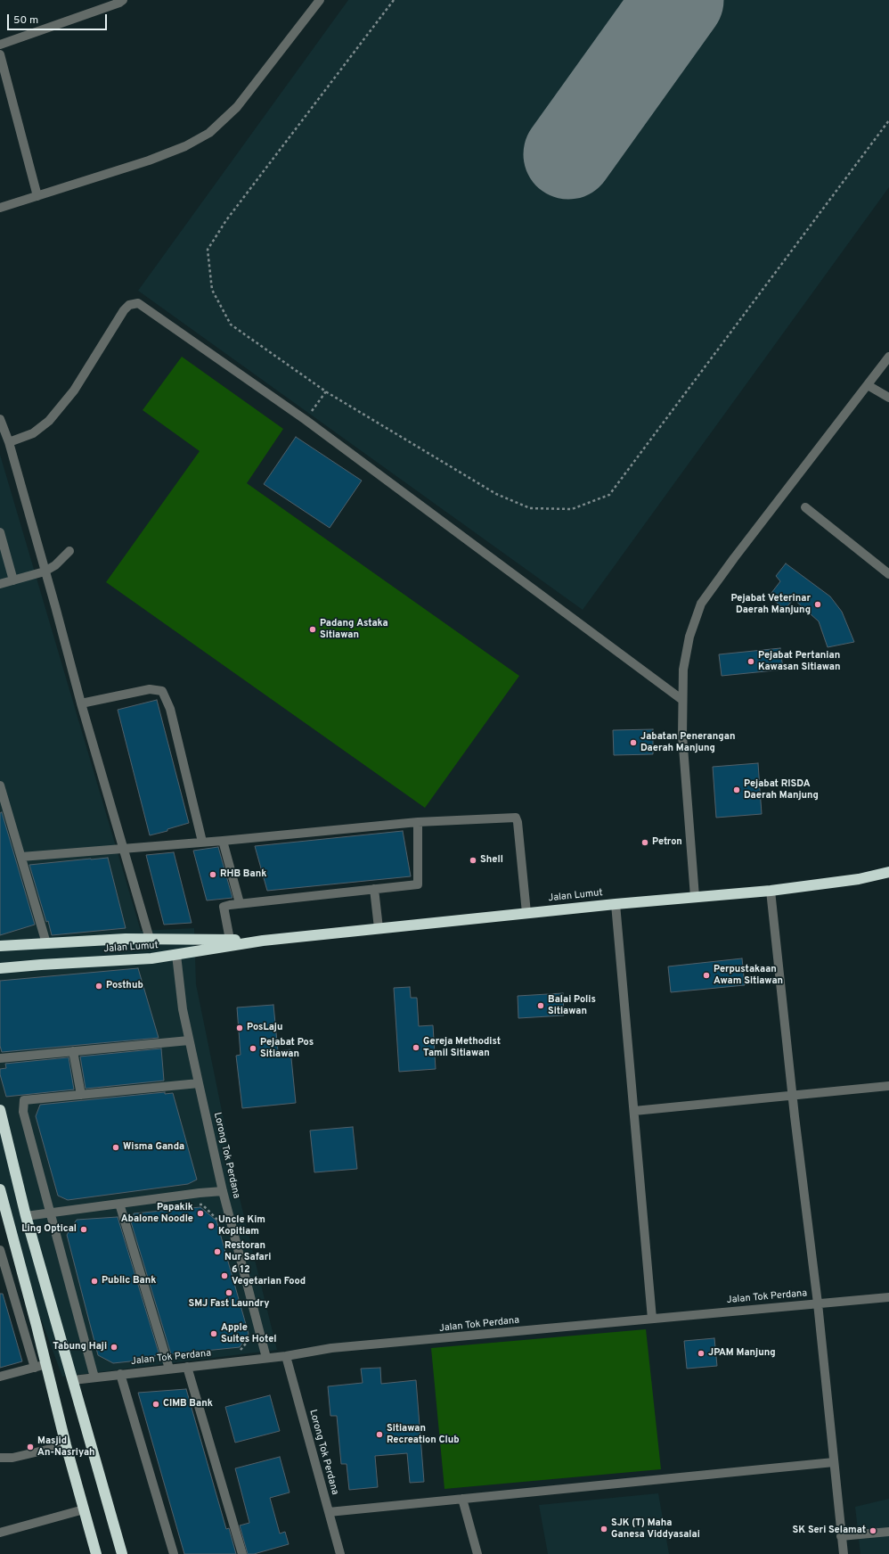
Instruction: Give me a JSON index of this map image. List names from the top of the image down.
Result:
{
  "streets": {
    "highway": ["Jalan Lumut"],
    "street": ["Lorong Tok Perdana", "Jalan Tok Perdana"]
  },
  "crossings": [
    ["Jalan Lumut", "Lorong Tok Perdana"],
    ["Lorong Tok Perdana", "Jalan Tok Perdana"]
  ],
  "places": [
    "Pejabat Veterinar Daerah Manjung",
    "Padang Astaka Sitiawan",
    "Pejabat Pertanian Kawasan Sitiawan",
    "Jabatan Penerangan Daerah Manjung",
    "Pejabat RISDA Daerah Manjung",
    "Petron",
    "Shell",
    "RHB Bank",
    "Perpustakaan Awam Sitiawan",
    "Posthub",
    "Balai Polis Sitiawan",
    "PosLaju",
    "Gereja Methodist Tamil Sitiawan",
    "Pejabat Pos Sitiawan",
    "Wisma Ganda",
    "Papakik Abalone Noodle",
    "Uncle Kim Kopitiam",
    "Ling Optical",
    "Restoran Nur Safari",
    "6 12 Vegetarian Food",
    "Public Bank",
    "SMJ Fast Laundry",
    "Apple Suites Hotel",
    "Tabung Haji",
    "JPAM Manjung",
    "CIMB Bank",
    "Sitiawan Recreation Club",
    "Masjid An-Nasriyah",
    "SJK (T) Maha Ganesa Viddyasalai",
    "SK Seri Selamat"
  ],
  "scale_bar": "50 m"
}
